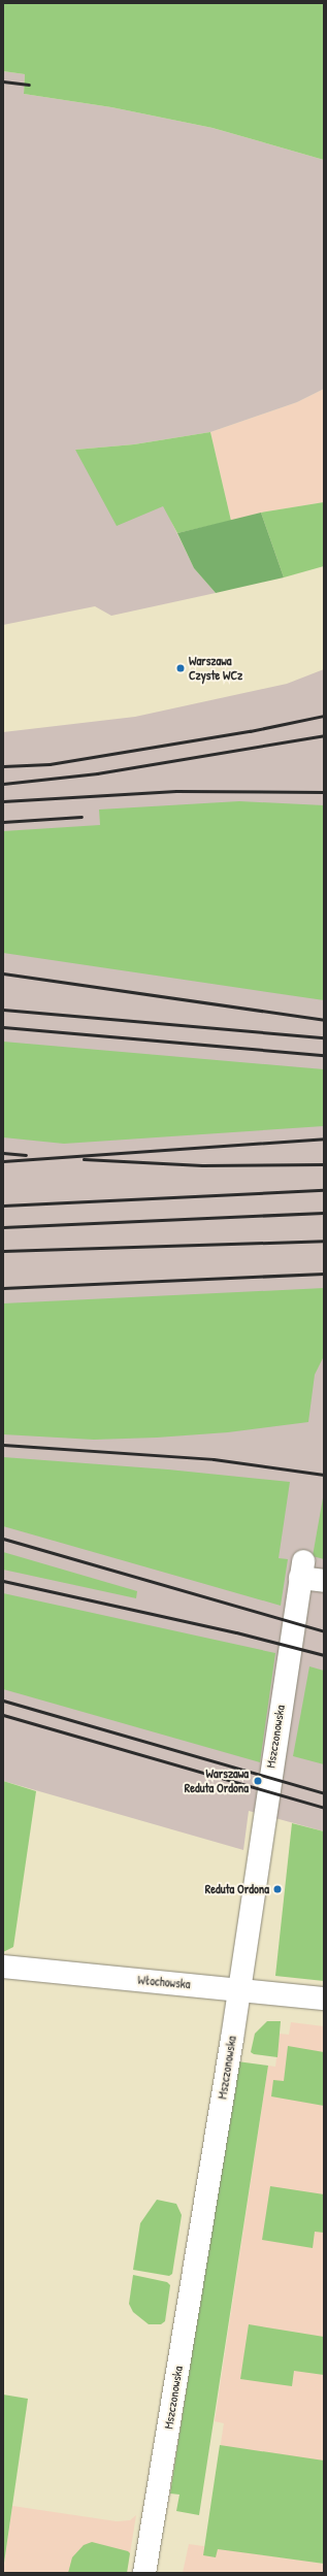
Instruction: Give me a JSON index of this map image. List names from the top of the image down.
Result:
{
  "streets": {
    "street": ["Mszczonowska", "Włochowska"]
  },
  "crossings": [
    ["Mszczonowska", "Włochowska"]
  ],
  "places": ["Warszawa Czyste WCz", "Warszawa Reduta Ordona", "Reduta Ordona"]
}
